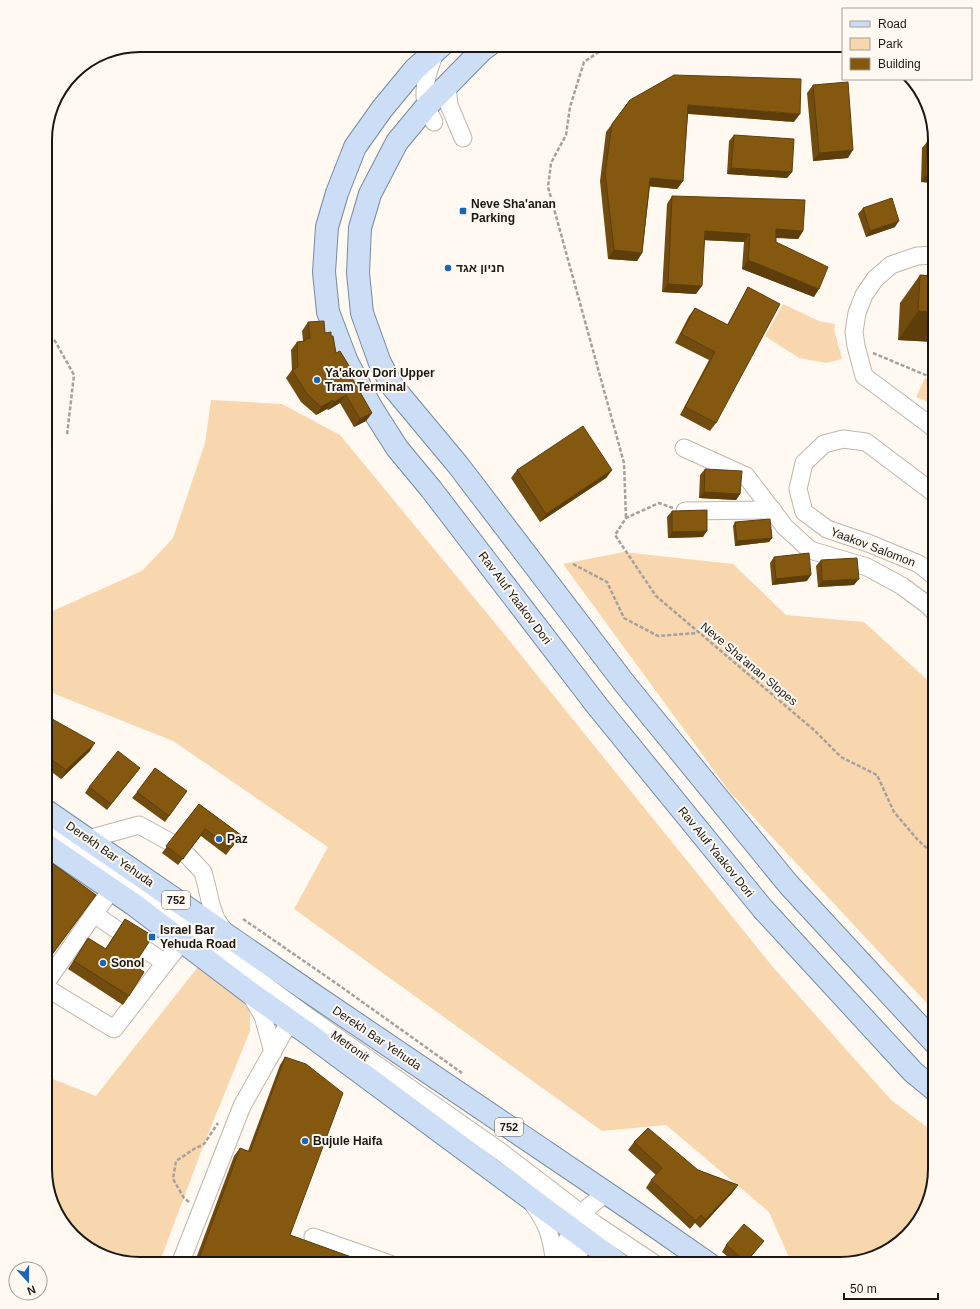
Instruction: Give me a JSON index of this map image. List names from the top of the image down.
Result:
{
  "streets": {
    "main road": ["Rav Aluf Yaakov Dori", "Derekh Bar Yehuda", "752"],
    "street": ["Yaakov Salomon", "Metronit"],
    "path": ["Neve Sha'anan Slopes"]
  },
  "crossings": [
    ["Derekh Bar Yehuda", "Metronit"]
  ],
  "places": {
    "transit": ["Neve Sha'anan Parking", "Israel Bar Yehuda Road"],
    "other": [
      "חניון אגד",
      "Ya'akov Dori Upper Tram Terminal",
      "Paz",
      "Sonol",
      "Bujule Haifa"
    ]
  },
  "legend": ["Road", "Park", "Building"],
  "scale_bar": "50 m",
  "north": "bottom"
}
